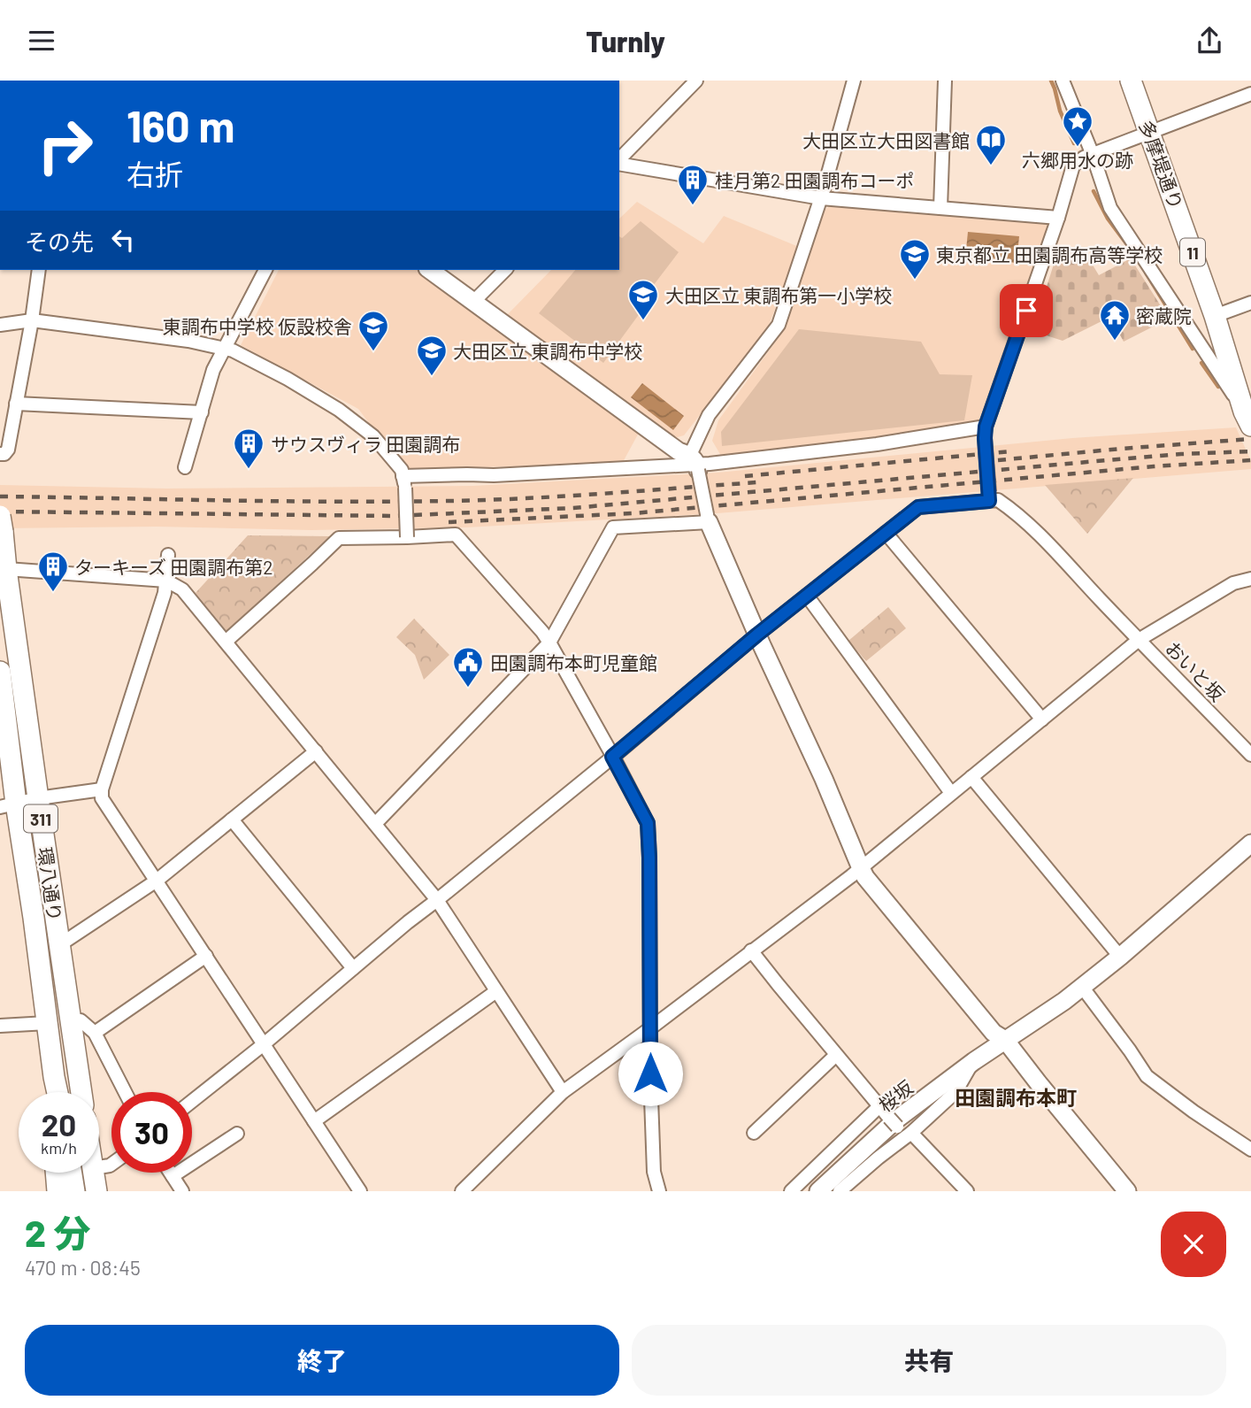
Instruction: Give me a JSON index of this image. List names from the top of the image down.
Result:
{
  "streets": {
    "main road": [
      "多摩堤通り",
      "11",
      "311",
      "環八通り"
    ],
    "street": ["おいと坂", "桜坂"]
  },
  "crossings": [
    ["311", "環八通り"]
  ],
  "districts": ["田園調布本町"],
  "places": {
    "place": ["六郷用水の跡"],
    "library": ["大田区立大田図書館"],
    "building": ["桂月第2 田園調布コーポ", "サウスヴィラ 田園調布", "ターキーズ 田園調布第2"],
    "school or university": [
      "東京都立 田園調布高等学校",
      "大田区立 東調布第一小学校",
      "東調布中学校 仮設校舎",
      "大田区立 東調布中学校"
    ],
    "temple": ["密蔵院"],
    "public building": ["田園調布本町児童館"]
  },
  "page": {
    "header": "Turnly",
    "turn": ["160 m", "右折"],
    "then": "その先",
    "speed": "20 km/h",
    "limit": "30",
    "heading": ["2 分", "470 m · 08:45"],
    "buttons": ["終了", "共有"]
  }
}
